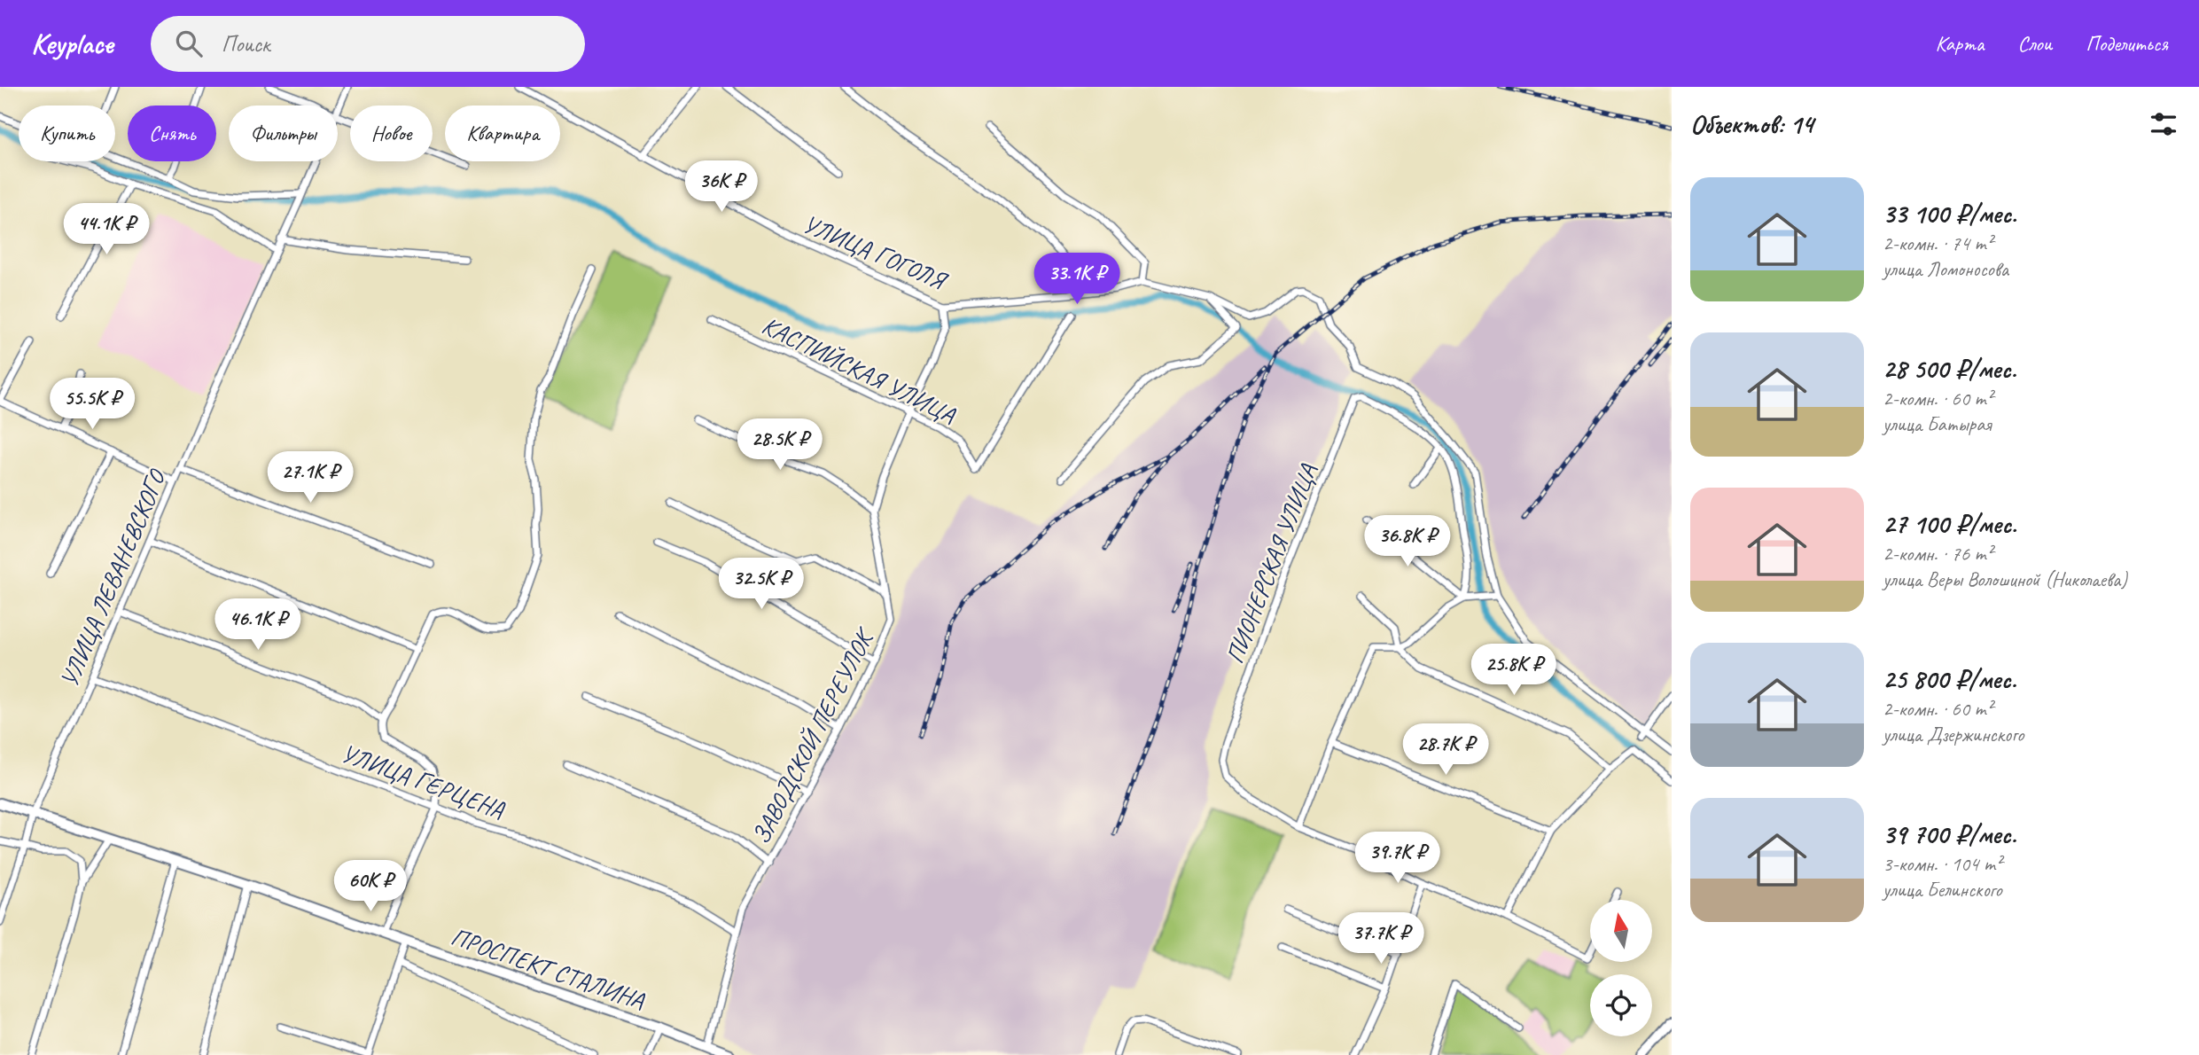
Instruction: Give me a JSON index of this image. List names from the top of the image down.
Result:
{
  "streets": {
    "street": [
      "УЛИЦА ГОГОЛЯ",
      "КАСПИЙСКАЯ УЛИЦА",
      "ПИОНЕРСКАЯ УЛИЦА",
      "УЛИЦА ЛЕВАНЕВСКОГО",
      "ЗАВОДСКОЙ ПЕРЕУЛОК",
      "УЛИЦА ГЕРЦЕНА",
      "ПРОСПЕКТ СТАЛИНА"
    ]
  },
  "crossings": [
    ["УЛИЦА ГОГОЛЯ", "ЗАВОДСКОЙ ПЕРЕУЛОК"],
    ["КАСПИЙСКАЯ УЛИЦА", "ЗАВОДСКОЙ ПЕРЕУЛОК"],
    ["УЛИЦА ЛЕВАНЕВСКОГО", "УЛИЦА ГЕРЦЕНА"],
    ["УЛИЦА ЛЕВАНЕВСКОГО", "ПРОСПЕКТ СТАЛИНА"],
    ["ЗАВОДСКОЙ ПЕРЕУЛОК", "УЛИЦА ГЕРЦЕНА"],
    ["ЗАВОДСКОЙ ПЕРЕУЛОК", "ПРОСПЕКТ СТАЛИНА"]
  ],
  "north": "top",
  "page": {
    "header": "Keyplace",
    "search": "Поиск",
    "nav": ["Карта", "Слои", "Поделиться"],
    "heading": "Объектов: 14",
    "chip": [
      "Купить",
      "Снять",
      "Фильтры",
      "Новое",
      "Квартира"
    ],
    "price": [
      "36K ₽",
      "44.1K ₽",
      "33.1K ₽",
      "55.5K ₽",
      "28.5K ₽",
      "27.1K ₽",
      "36.8K ₽",
      "32.5K ₽",
      "46.1K ₽",
      "25.8K ₽",
      "28.7K ₽",
      "39.7K ₽",
      "60K ₽",
      "37.7K ₽"
    ],
    "list": [
      {
        "name": "33 100 ₽/мес.",
        "note": "2-комн. · 74 m² · улица Ломоносова"
      },
      {
        "name": "28 500 ₽/мес.",
        "note": "2-комн. · 60 m² · улица Батырая"
      },
      {
        "name": "27 100 ₽/мес.",
        "note": "2-комн. · 76 m² · улица Веры Волошиной (Николаева)"
      },
      {
        "name": "25 800 ₽/мес.",
        "note": "2-комн. · 60 m² · улица Дзержинского"
      },
      {
        "name": "39 700 ₽/мес.",
        "note": "3-комн. · 104 m² · улица Белинского"
      }
    ]
  }
}
